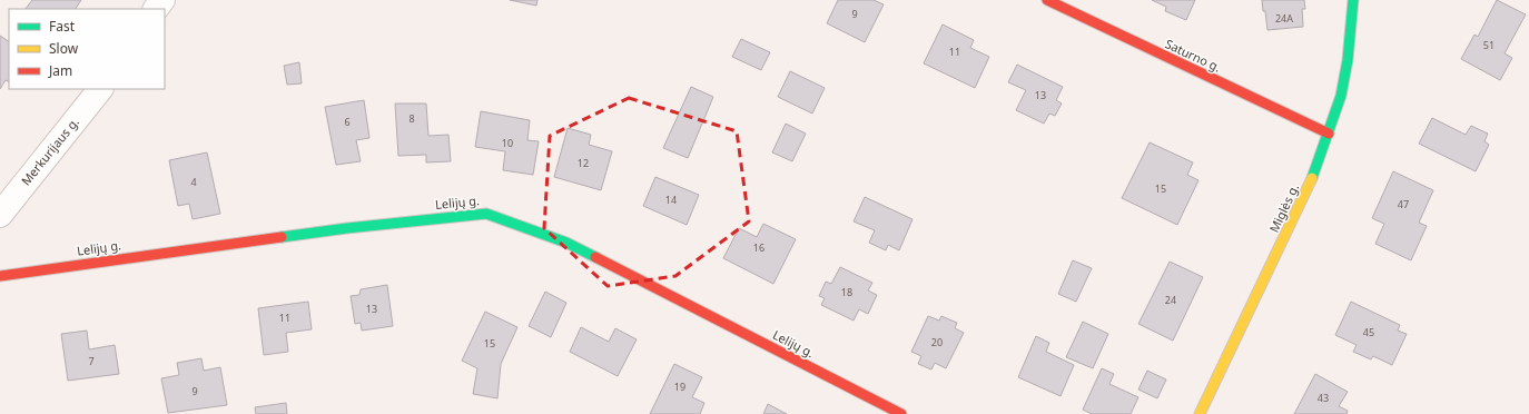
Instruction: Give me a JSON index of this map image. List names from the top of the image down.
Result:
{
  "streets": {
    "street": [
      "Saturno g.",
      "Merkurijaus g.",
      "Lelijų g.",
      "Miglės g."
    ]
  },
  "crossings": [
    ["Saturno g.", "Miglės g."]
  ],
  "house_numbers": [
    "9",
    "24A",
    "51",
    "11",
    "13",
    "8",
    "6",
    "10",
    "12",
    "4",
    "15",
    "14",
    "47",
    "16",
    "18",
    "24",
    "13",
    "11",
    "45",
    "20",
    "15",
    "7",
    "19",
    "9",
    "43"
  ],
  "legend": ["Fast", "Slow", "Jam"]
}
